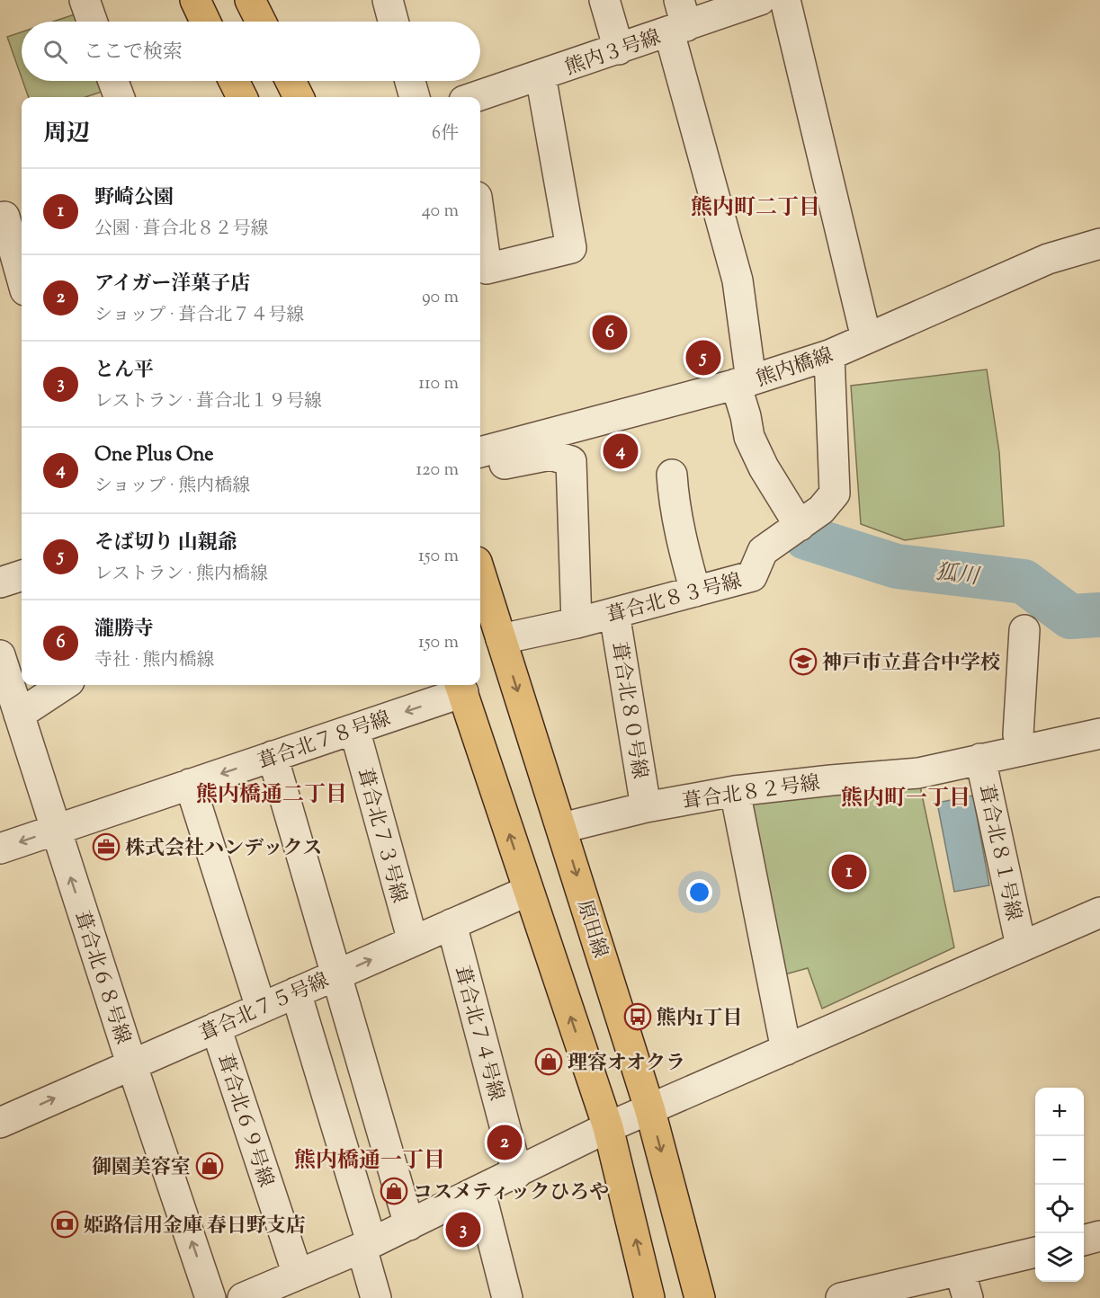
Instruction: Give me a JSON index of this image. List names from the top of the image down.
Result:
{
  "streets": {
    "main road": ["原田線"],
    "street": [
      "熊内３号線",
      "熊内橋線",
      "葺合北８３号線",
      "葺合北８０号線",
      "葺合北７８号線",
      "葺合北８２号線",
      "葺合北７３号線",
      "葺合北８１号線",
      "葺合北６８号線",
      "葺合北７５号線",
      "葺合北７４号線",
      "葺合北６９号線"
    ]
  },
  "crossings": [
    ["熊内橋線", "葺合北８３号線"],
    ["葺合北８３号線", "葺合北８０号線"],
    ["葺合北８３号線", "原田線"],
    ["葺合北８０号線", "葺合北８２号線"],
    ["葺合北７８号線", "葺合北７３号線"],
    ["葺合北７８号線", "葺合北６８号線"],
    ["葺合北８２号線", "葺合北８１号線"],
    ["葺合北８２号線", "原田線"],
    ["葺合北７３号線", "葺合北７５号線"],
    ["葺合北６８号線", "葺合北７５号線"],
    ["葺合北７５号線", "葺合北７４号線"],
    ["葺合北７５号線", "葺合北６９号線"]
  ],
  "one_way": ["葺合北７８号線"],
  "districts": [
    "熊内町二丁目",
    "熊内橋通二丁目",
    "熊内町一丁目",
    "熊内橋通一丁目"
  ],
  "water": ["狐川"],
  "places": {
    "school or university": ["神戸市立葺合中学校"],
    "office": ["株式会社ハンデックス"],
    "bus stop": ["熊内1丁目"],
    "shop": ["理容オオクラ", "御園美容室", "コスメティックひろや"],
    "bank": ["姫路信用金庫 春日野支店"]
  },
  "page": {
    "search": "ここで検索",
    "heading": ["周辺", "6件"],
    "list": [
      {
        "mark": "1",
        "name": "野崎公園",
        "note": "公園 · 葺合北８２号線",
        "value": "40 m"
      },
      {
        "mark": "2",
        "name": "アイガー洋菓子店",
        "note": "ショップ · 葺合北７４号線",
        "value": "90 m"
      },
      {
        "mark": "3",
        "name": "とん平",
        "note": "レストラン · 葺合北１９号線",
        "value": "110 m"
      },
      {
        "mark": "4",
        "name": "One Plus One",
        "note": "ショップ · 熊内橋線",
        "value": "120 m"
      },
      {
        "mark": "5",
        "name": "そば切り 山親爺",
        "note": "レストラン · 熊内橋線",
        "value": "150 m"
      },
      {
        "mark": "6",
        "name": "瀧勝寺",
        "note": "寺社 · 熊内橋線",
        "value": "150 m"
      }
    ],
    "pins": [
      "6",
      "5",
      "4",
      "1",
      "2",
      "3"
    ],
    "map_buttons": ["+", "−"]
  }
}
